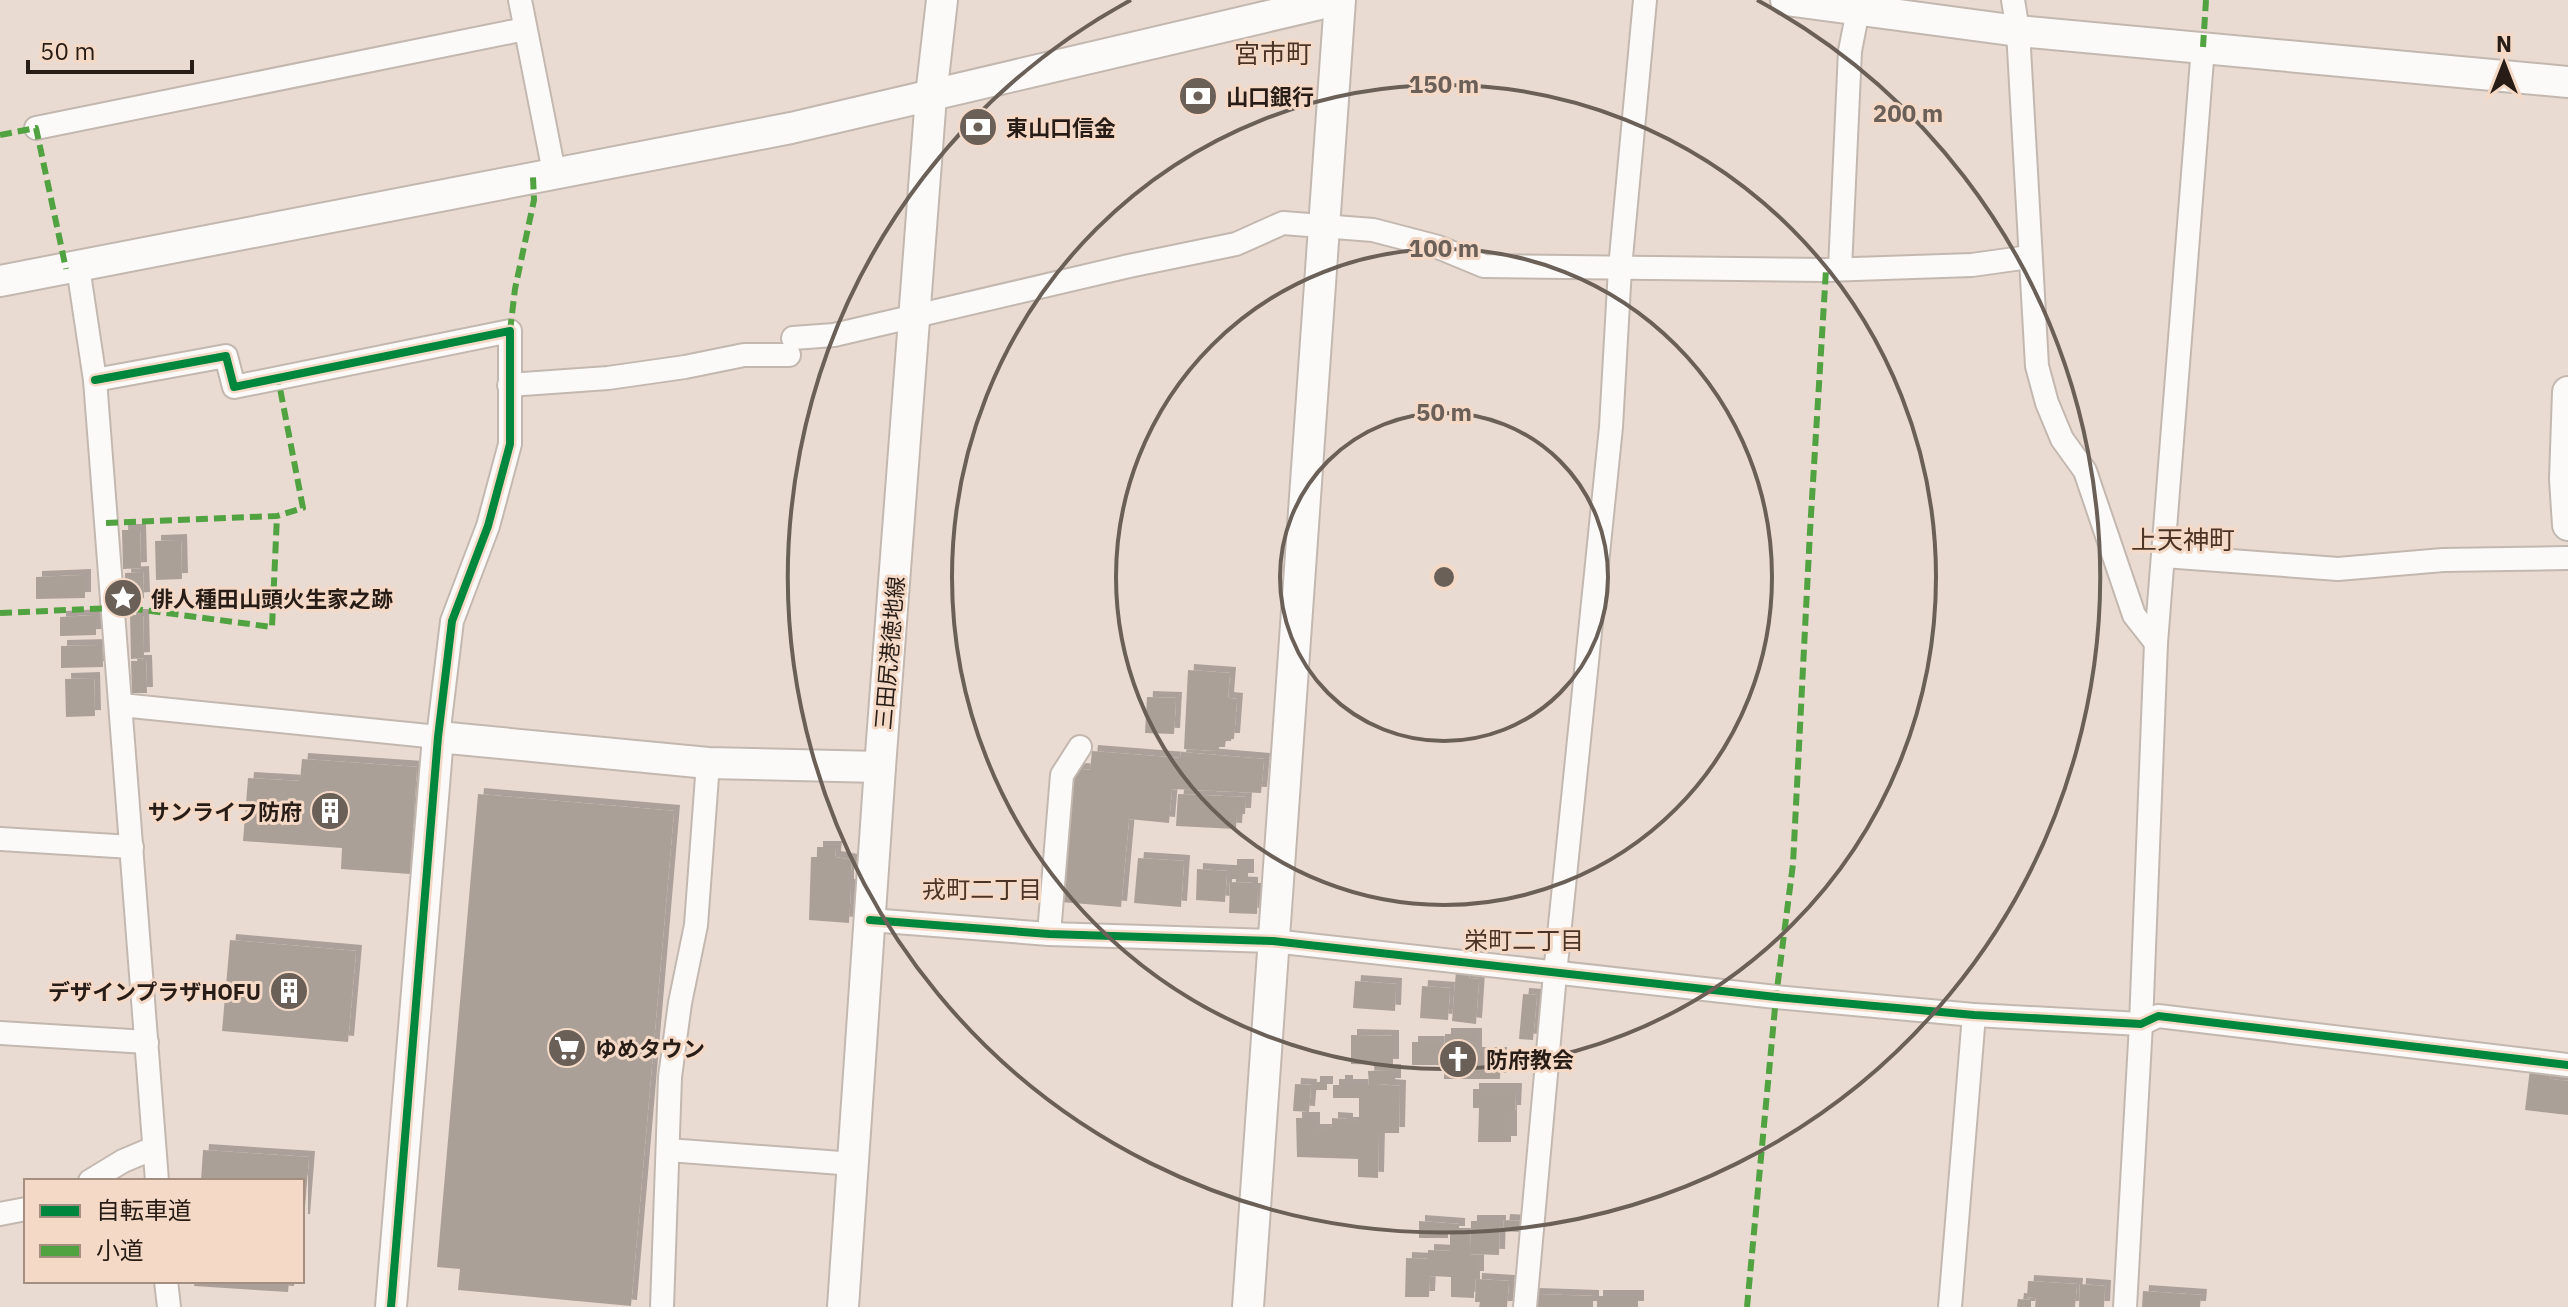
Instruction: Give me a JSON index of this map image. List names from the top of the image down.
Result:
{
  "streets": {
    "street": ["三田尻港徳地線"]
  },
  "districts": [
    "宮市町",
    "上天神町",
    "戎町二丁目",
    "栄町二丁目"
  ],
  "places": {
    "bank": ["山口銀行", "東山口信金"],
    "place": ["俳人種田山頭火生家之跡"],
    "building": ["サンライフ防府", "デザインプラザHOFU"],
    "supermarket": ["ゆめタウン"],
    "church": ["防府教会"]
  },
  "legend": ["自転車道", "小道"],
  "scale_bar": "50 m",
  "north": "top",
  "rings": [
    "150 m",
    "200 m",
    "100 m",
    "50 m"
  ]
}
